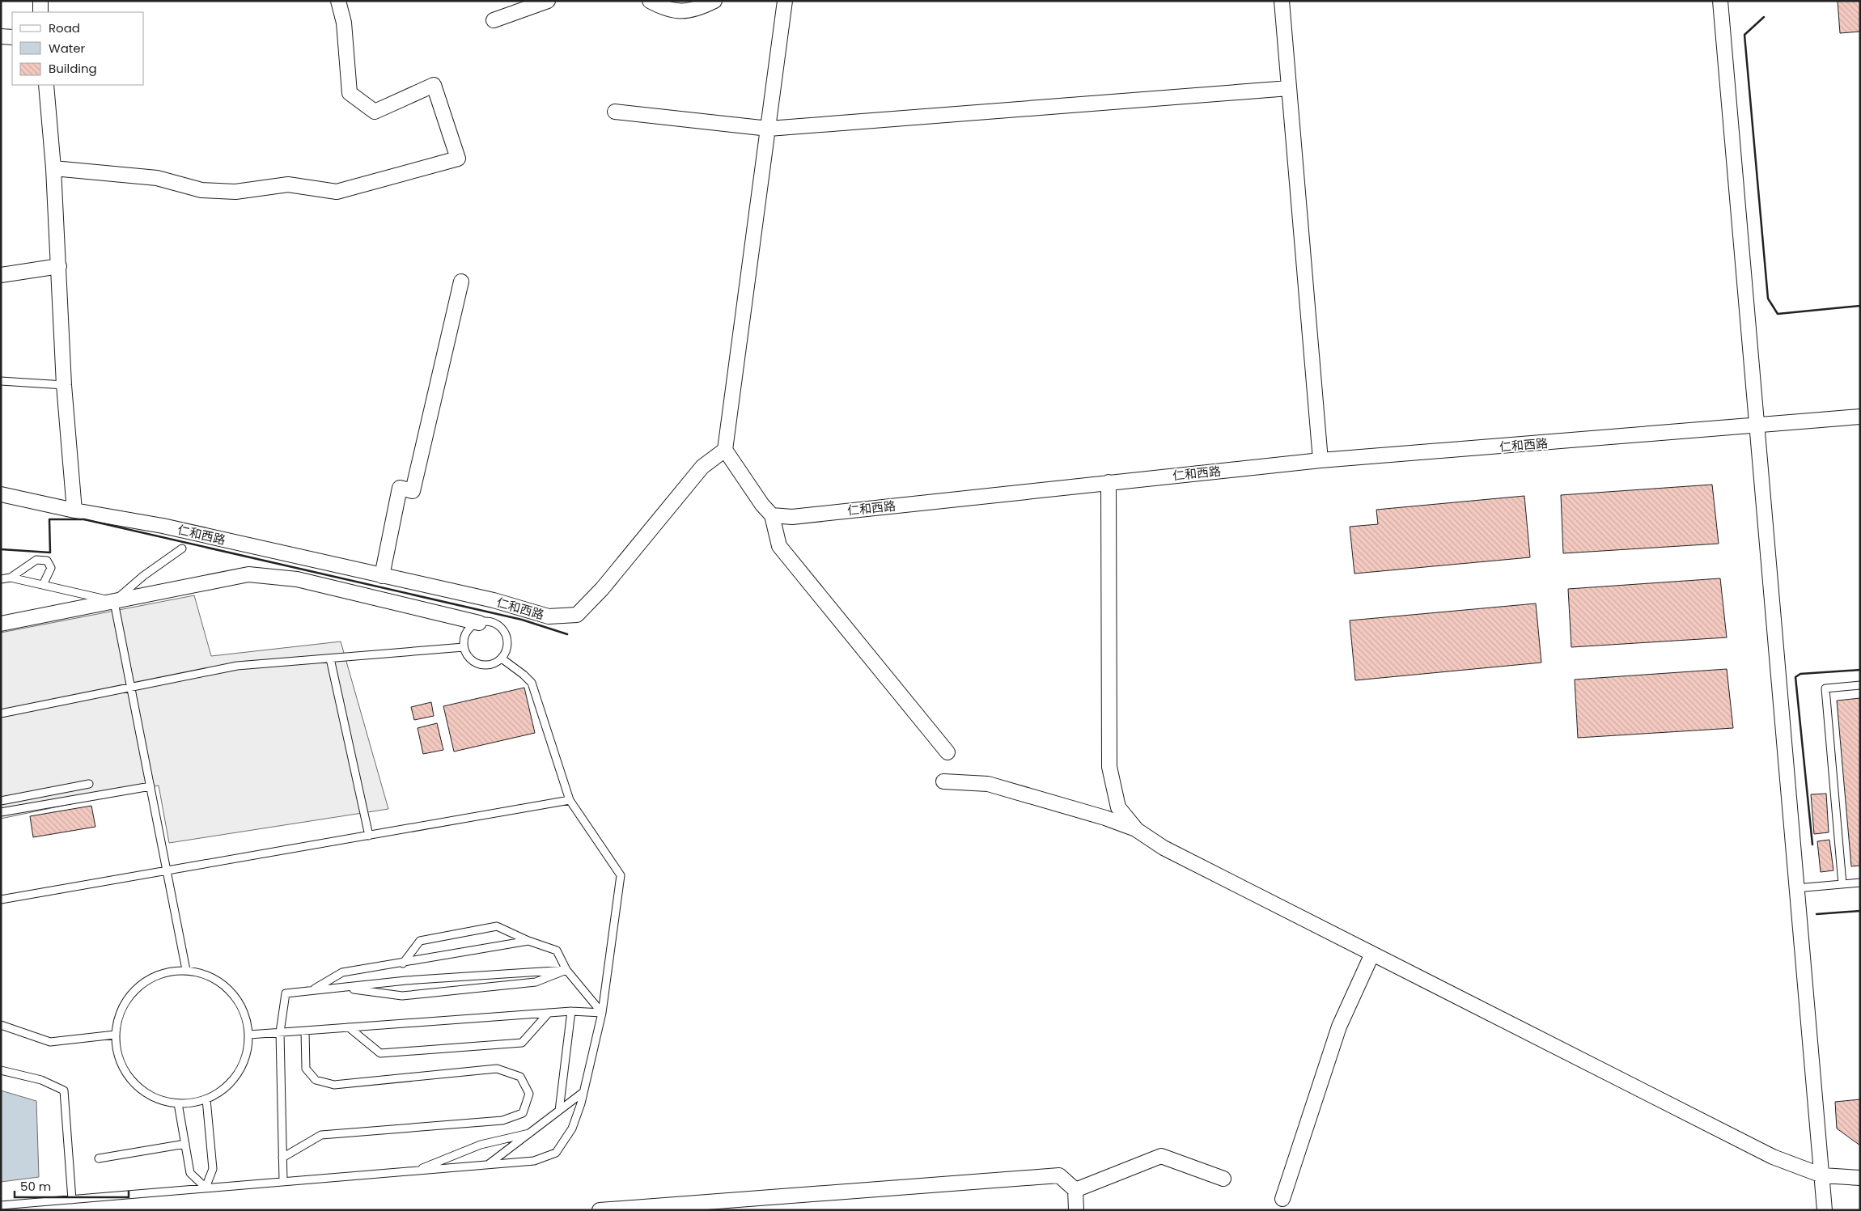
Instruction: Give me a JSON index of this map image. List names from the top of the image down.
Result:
{
  "streets": {
    "street": ["仁和西路"]
  },
  "legend": ["Road", "Water", "Building"],
  "scale_bar": "50 m"
}
